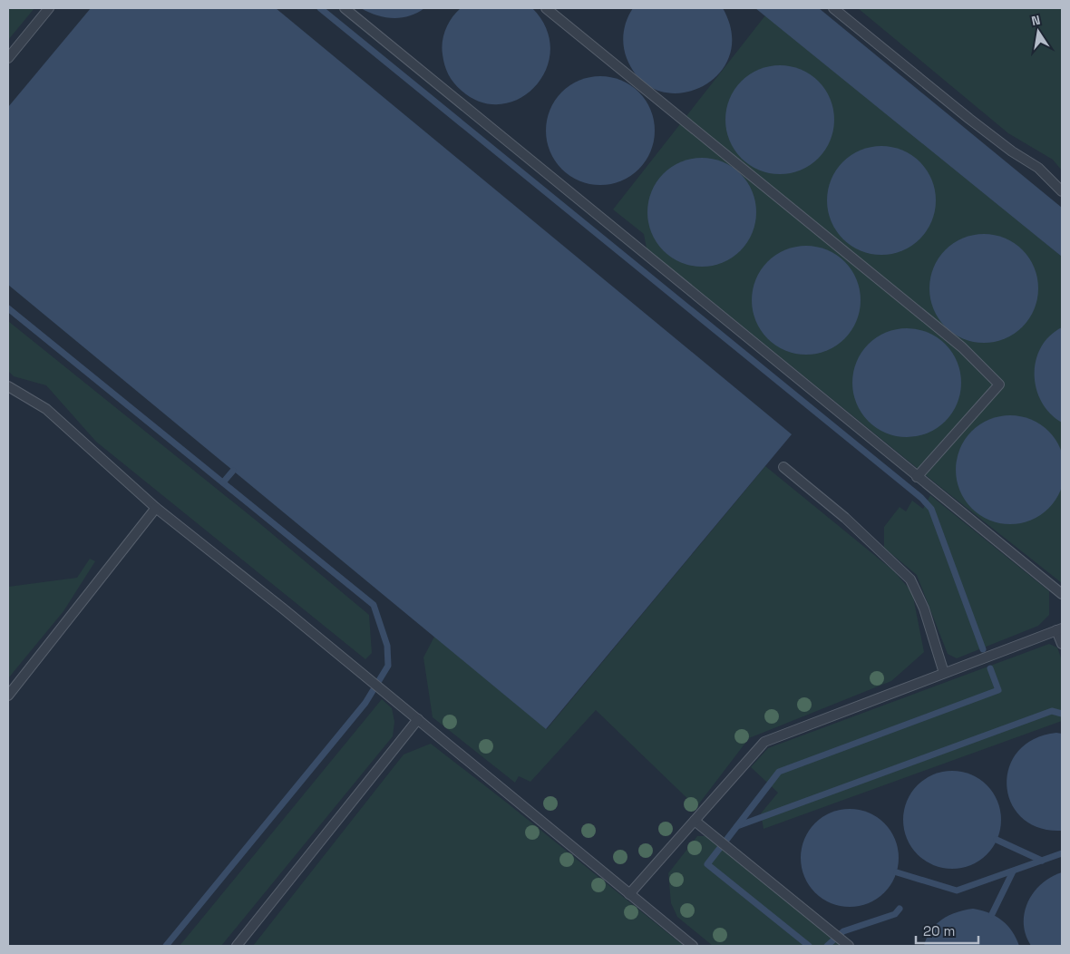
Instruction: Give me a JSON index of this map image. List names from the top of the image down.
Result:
{
  "scale_bar": "20 m",
  "north": "top"
}
